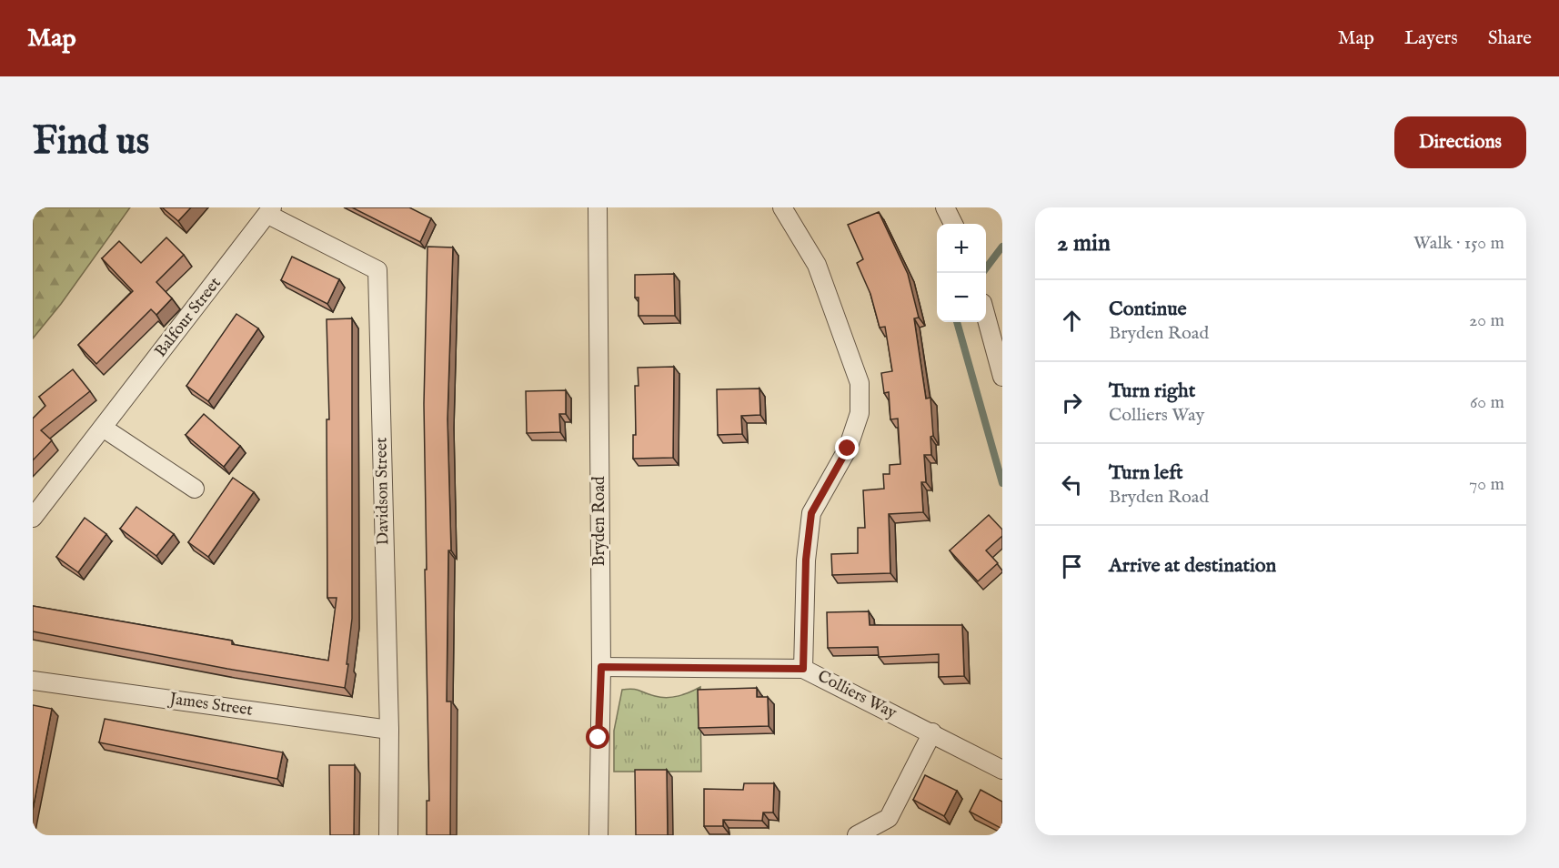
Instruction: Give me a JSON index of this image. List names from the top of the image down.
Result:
{
  "streets": {
    "street": [
      "Balfour Street",
      "Davidson Street",
      "Bryden Road",
      "Colliers Way",
      "James Street"
    ]
  },
  "crossings": [
    ["Balfour Street", "Davidson Street"],
    ["Davidson Street", "James Street"],
    ["Bryden Road", "Colliers Way"]
  ],
  "page": {
    "header": "Map",
    "nav": ["Map", "Layers", "Share"],
    "buttons": "Directions",
    "title": "Find us",
    "heading": ["2 min", "Walk · 150 m"],
    "map_buttons": ["+", "−"],
    "list": [
      ["Continue", "Bryden Road", "20 m"],
      ["Turn right", "Colliers Way", "60 m"],
      ["Turn left", "Bryden Road", "70 m"],
      "Arrive at destination"
    ]
  }
}
